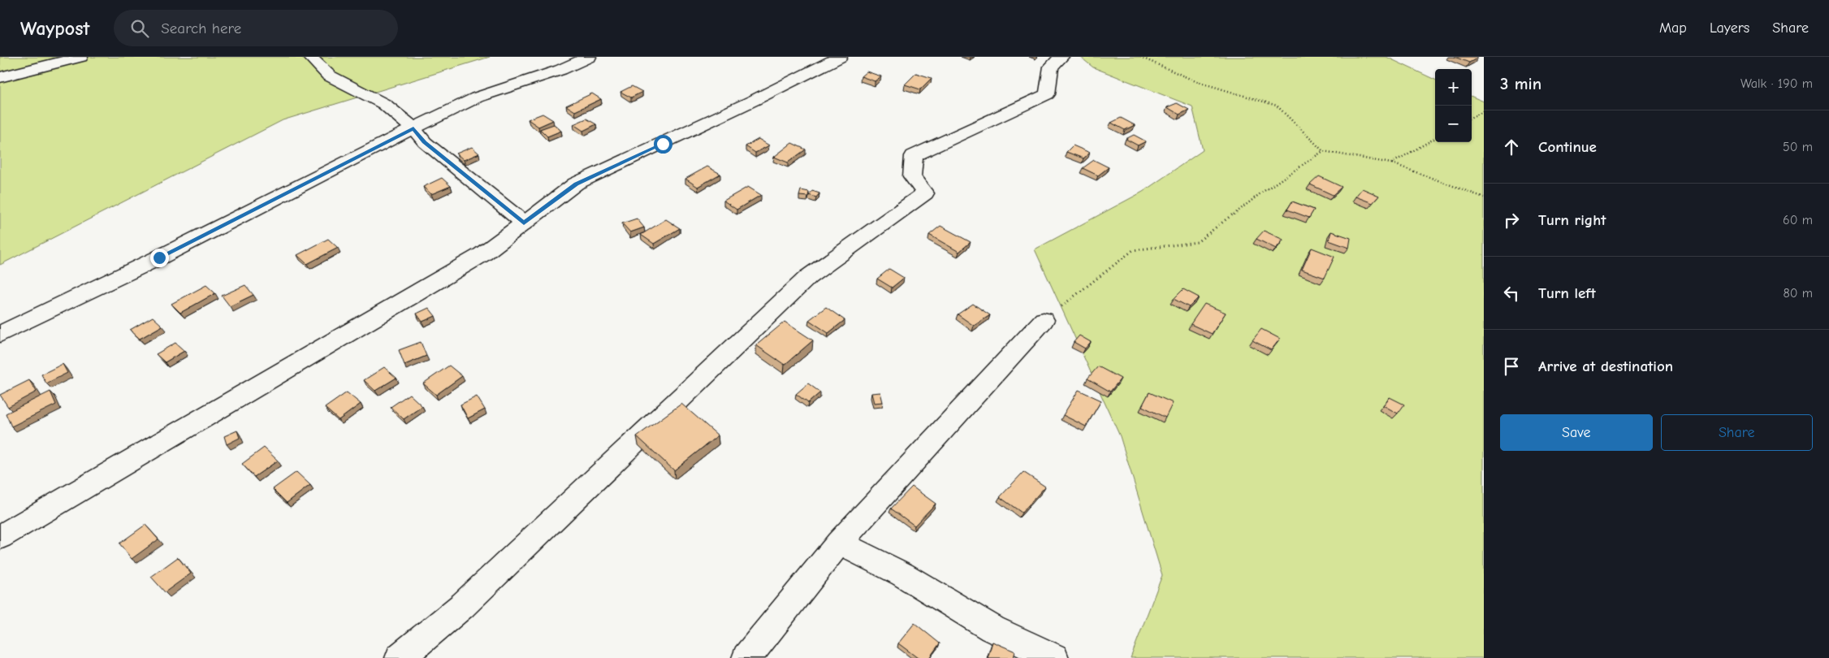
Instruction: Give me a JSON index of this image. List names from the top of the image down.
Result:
{
  "page": {
    "header": "Waypost",
    "search": "Search here",
    "nav": ["Map", "Layers", "Share"],
    "heading": ["3 min", "Walk · 190 m"],
    "map_buttons": ["+", "−"],
    "list": [
      ["Continue", "50 m"],
      ["Turn right", "60 m"],
      ["Turn left", "80 m"],
      "Arrive at destination"
    ],
    "buttons": ["Save", "Share"]
  }
}
